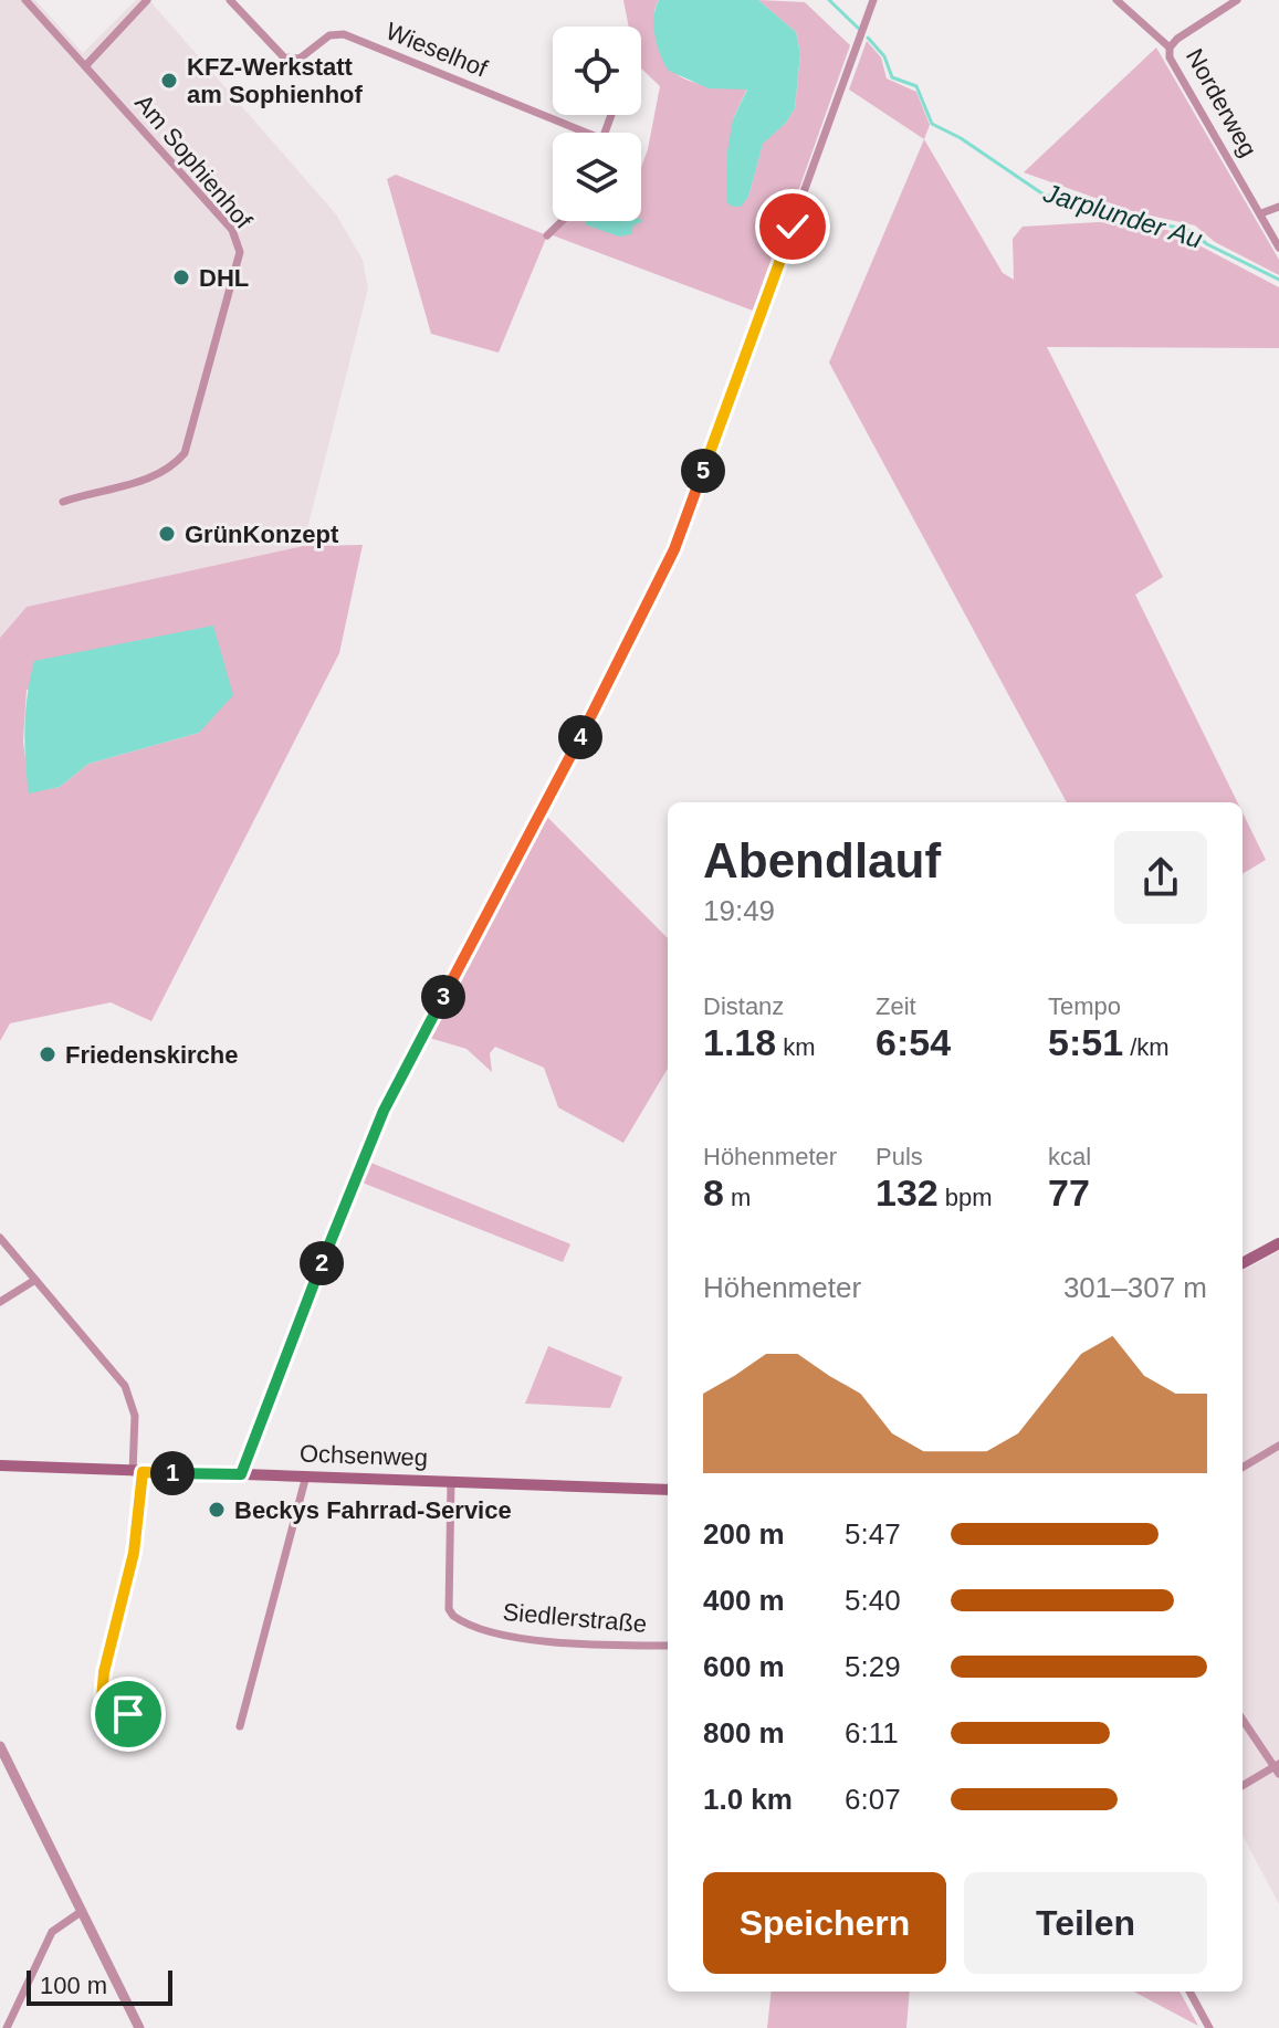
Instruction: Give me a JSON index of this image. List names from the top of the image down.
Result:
{
  "streets": {
    "main road": ["Ochsenweg"],
    "street": [
      "Wieselhof",
      "Norderweg",
      "Am Sophienhof",
      "Siedlerstraße"
    ]
  },
  "crossings": [
    ["Ochsenweg", "Siedlerstraße"]
  ],
  "water": ["Jarplunder Au"],
  "places": [
    "KFZ-Werkstatt am Sophienhof",
    "DHL",
    "GrünKonzept",
    "Friedenskirche",
    "Beckys Fahrrad-Service"
  ],
  "scale_bar": "100 m",
  "page": {
    "pins": [
      "5",
      "4",
      "3",
      "2",
      "1"
    ],
    "heading": ["Abendlauf", "19:49"],
    "stats": [
      ["Distanz", "1.18 km"],
      ["Zeit", "6:54"],
      ["Tempo", "5:51 /km"],
      ["Höhenmeter", "8 m"],
      ["Puls", "132 bpm"],
      ["kcal", "77"]
    ],
    "chart": ["Höhenmeter", "301–307 m"],
    "list": [
      {
        "name": "200 m",
        "note": "5:47"
      },
      {
        "name": "400 m",
        "note": "5:40"
      },
      {
        "name": "600 m",
        "note": "5:29"
      },
      {
        "name": "800 m",
        "note": "6:11"
      },
      {
        "name": "1.0 km",
        "note": "6:07"
      }
    ],
    "buttons": ["Speichern", "Teilen"],
    "scale": "100 m"
  }
}
